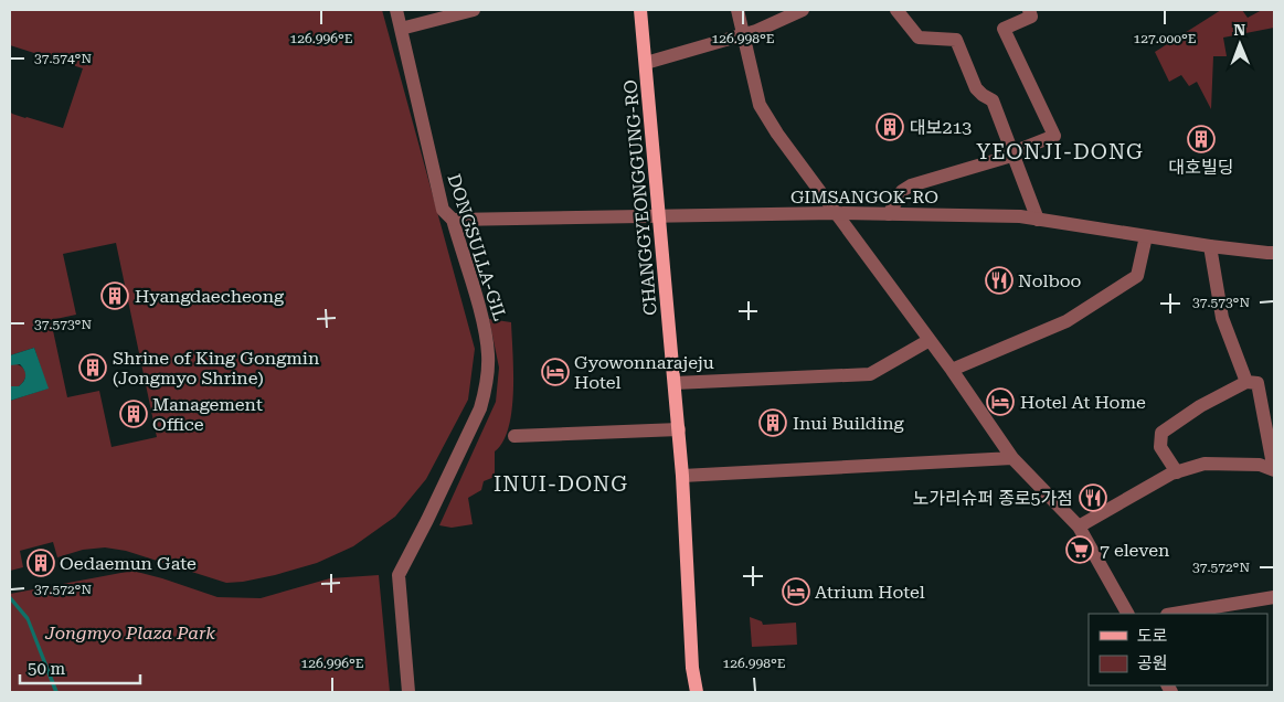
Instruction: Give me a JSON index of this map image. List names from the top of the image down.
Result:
{
  "streets": {
    "main road": ["CHANGGYEONGGUNG-RO"],
    "street": ["GIMSANGOK-RO", "DONGSULLA-GIL"]
  },
  "crossings": [
    ["GIMSANGOK-RO", "CHANGGYEONGGUNG-RO"]
  ],
  "districts": ["YEONJI-DONG", "INUI-DONG"],
  "parks": ["Jongmyo Plaza Park"],
  "places": {
    "building": [
      "대보213",
      "대호빌딩",
      "Hyangdaecheong",
      "Shrine of King Gongmin (Jongmyo Shrine)",
      "Management Office",
      "Inui Building",
      "Oedaemun Gate"
    ],
    "restaurant": ["Nolboo", "노가리슈퍼 종로5가점"],
    "hotel": ["Gyowonnarajeju Hotel", "Hotel At Home", "Atrium Hotel"],
    "supermarket": ["7 eleven"]
  },
  "legend": ["도로", "공원"],
  "scale_bar": "50 m",
  "north": "top",
  "coordinates": [
    "126.996°E",
    "126.998°E",
    "127.000°E",
    "37.574°N",
    "37.573°N",
    "37.572°N"
  ]
}
